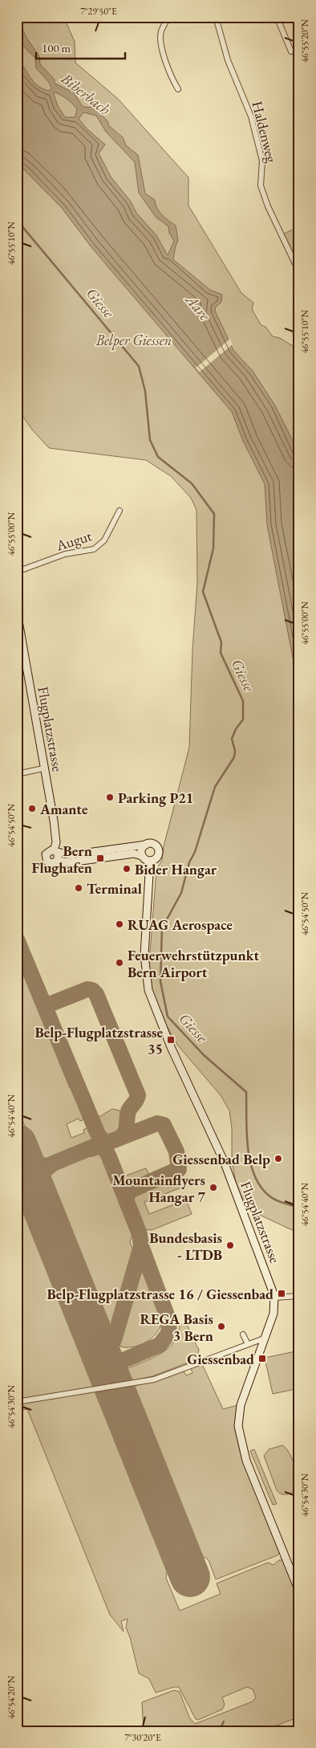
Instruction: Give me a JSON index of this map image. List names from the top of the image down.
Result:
{
  "streets": {
    "street": ["Haldenweg", "Augut", "Flugplatzstrasse"]
  },
  "water": ["Biberbach", "Giesse", "Aare"],
  "parks": ["Belper Giessen"],
  "places": {
    "other": [
      "Parking P21",
      "Amante",
      "Bider Hangar",
      "Terminal",
      "RUAG Aerospace",
      "Feuerwehrstützpunkt Bern Airport",
      "Giessenbad Belp",
      "Mountainflyers Hangar 7",
      "Bundesbasis - LTDB",
      "REGA Basis 3 Bern"
    ],
    "transit": [
      "Bern Flughafen",
      "Belp-Flugplatzstrasse 35",
      "Belp-Flugplatzstrasse 16 / Giessenbad",
      "Giessenbad"
    ]
  },
  "scale_bar": "100 m",
  "coordinates": [
    "7°29'50\"E",
    "46°55'20\"N",
    "46°55'10\"N",
    "46°55'00\"N",
    "46°54'50\"N",
    "46°54'40\"N",
    "46°54'30\"N",
    "46°54'20\"N",
    "7°30'20\"E"
  ]
}
